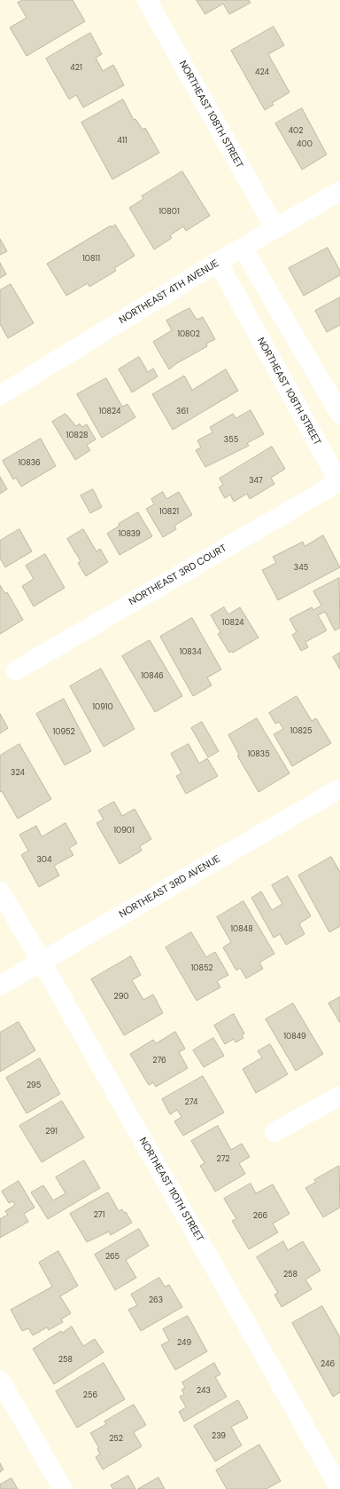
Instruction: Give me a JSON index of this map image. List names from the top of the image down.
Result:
{
  "streets": {
    "street": [
      "NORTHEAST 108TH STREET",
      "NORTHEAST 4TH AVENUE",
      "NORTHEAST 3RD COURT",
      "NORTHEAST 3RD AVENUE",
      "NORTHEAST 110TH STREET"
    ]
  },
  "crossings": [
    ["NORTHEAST 108TH STREET", "NORTHEAST 4TH AVENUE"],
    ["NORTHEAST 108TH STREET", "NORTHEAST 3RD COURT"],
    ["NORTHEAST 3RD AVENUE", "NORTHEAST 110TH STREET"]
  ],
  "house_numbers": [
    "421",
    "424",
    "402",
    "411",
    "400",
    "10801",
    "10811",
    "10802",
    "10824",
    "361",
    "10828",
    "355",
    "10836",
    "347",
    "10821",
    "10839",
    "345",
    "10824",
    "10834",
    "10846",
    "10910",
    "10825",
    "10952",
    "10835",
    "324",
    "10901",
    "304",
    "10848",
    "10852",
    "290",
    "10849",
    "276",
    "295",
    "274",
    "291",
    "272",
    "271",
    "266",
    "265",
    "258",
    "263",
    "249",
    "258",
    "246",
    "243",
    "256",
    "239",
    "252"
  ]
}
